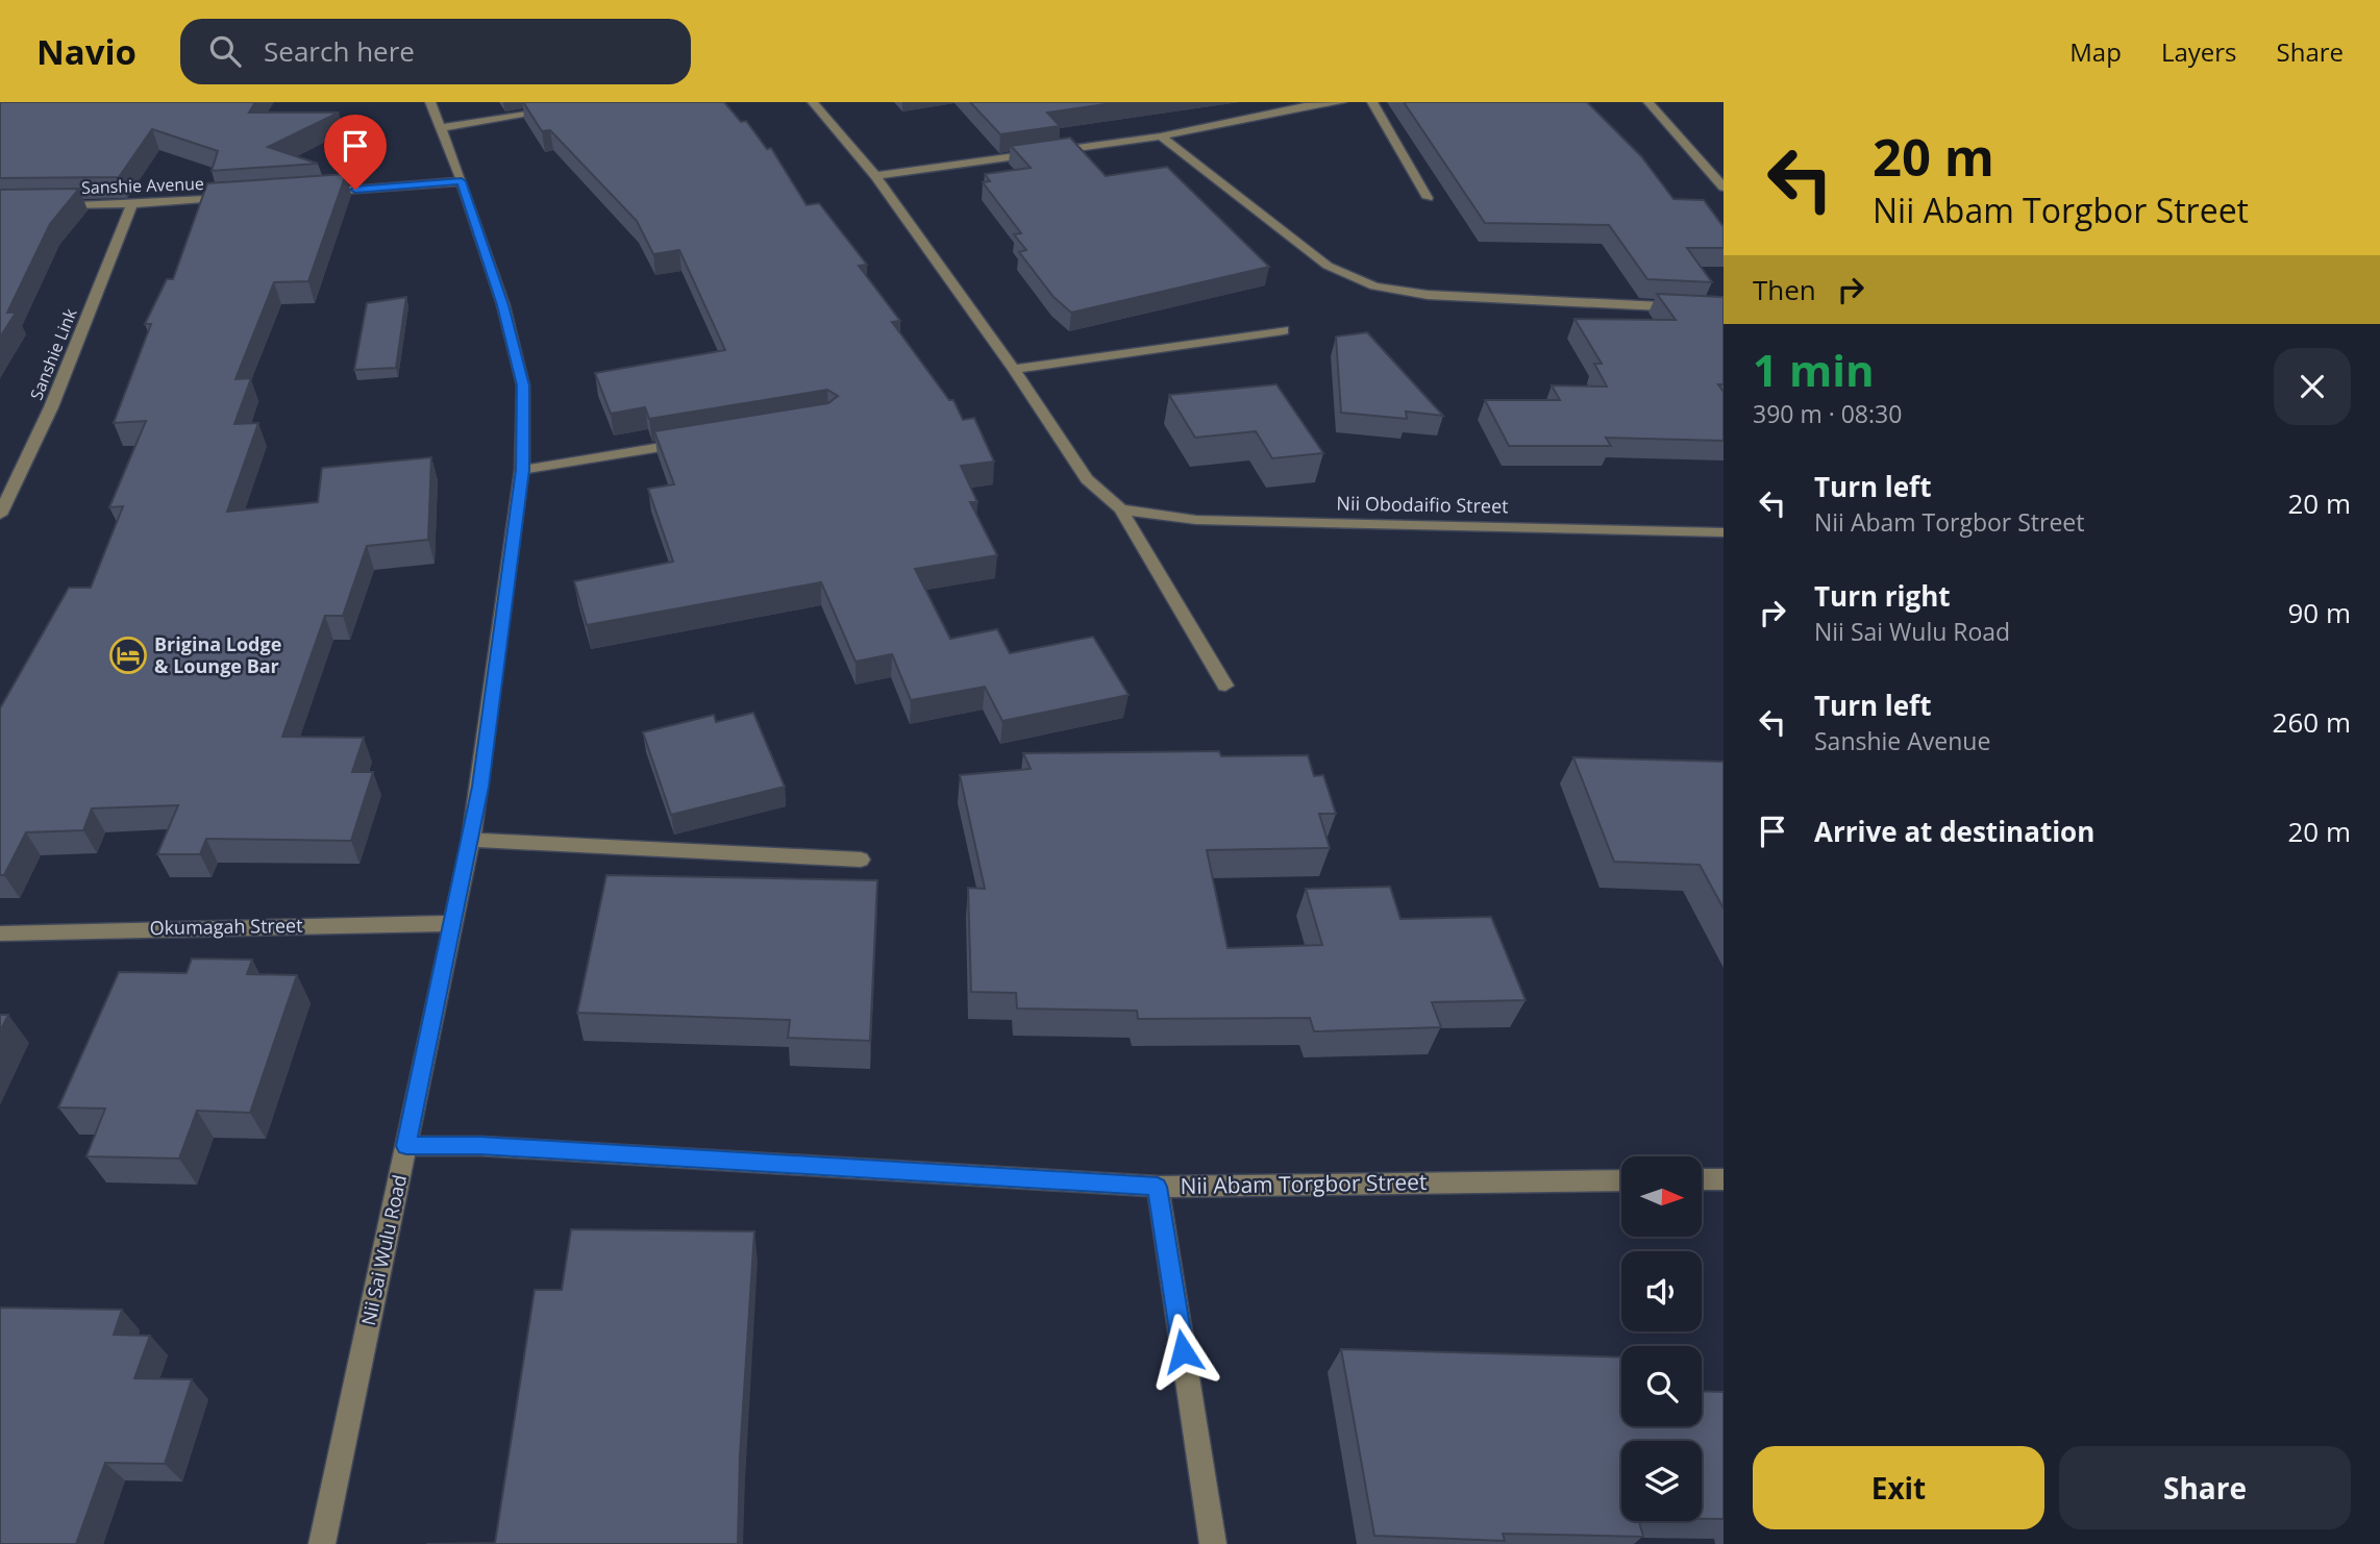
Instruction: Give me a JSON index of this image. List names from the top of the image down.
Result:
{
  "streets": {
    "street": [
      "Sanshie Avenue",
      "Sanshie Link",
      "Nii Obodaifio Street",
      "Okumagah Street",
      "Nii Abam Torgbor Street",
      "Nii Sai Wulu Road"
    ]
  },
  "crossings": [
    ["Sanshie Avenue", "Sanshie Link"],
    ["Okumagah Street", "Nii Sai Wulu Road"],
    ["Nii Abam Torgbor Street", "Nii Sai Wulu Road"]
  ],
  "places": {
    "hotel": ["Brigina Lodge & Lounge Bar"]
  },
  "north": "right",
  "page": {
    "header": "Navio",
    "search": "Search here",
    "nav": ["Map", "Layers", "Share"],
    "turn": ["20 m", "Nii Abam Torgbor Street"],
    "then": "Then",
    "heading": ["1 min", "390 m · 08:30"],
    "list": [
      {
        "name": "Turn left",
        "note": "Nii Abam Torgbor Street",
        "value": "20 m"
      },
      {
        "name": "Turn right",
        "note": "Nii Sai Wulu Road",
        "value": "90 m"
      },
      {
        "name": "Turn left",
        "note": "Sanshie Avenue",
        "value": "260 m"
      },
      {
        "name": "Arrive at destination",
        "value": "20 m"
      }
    ],
    "buttons": ["Exit", "Share"]
  }
}
